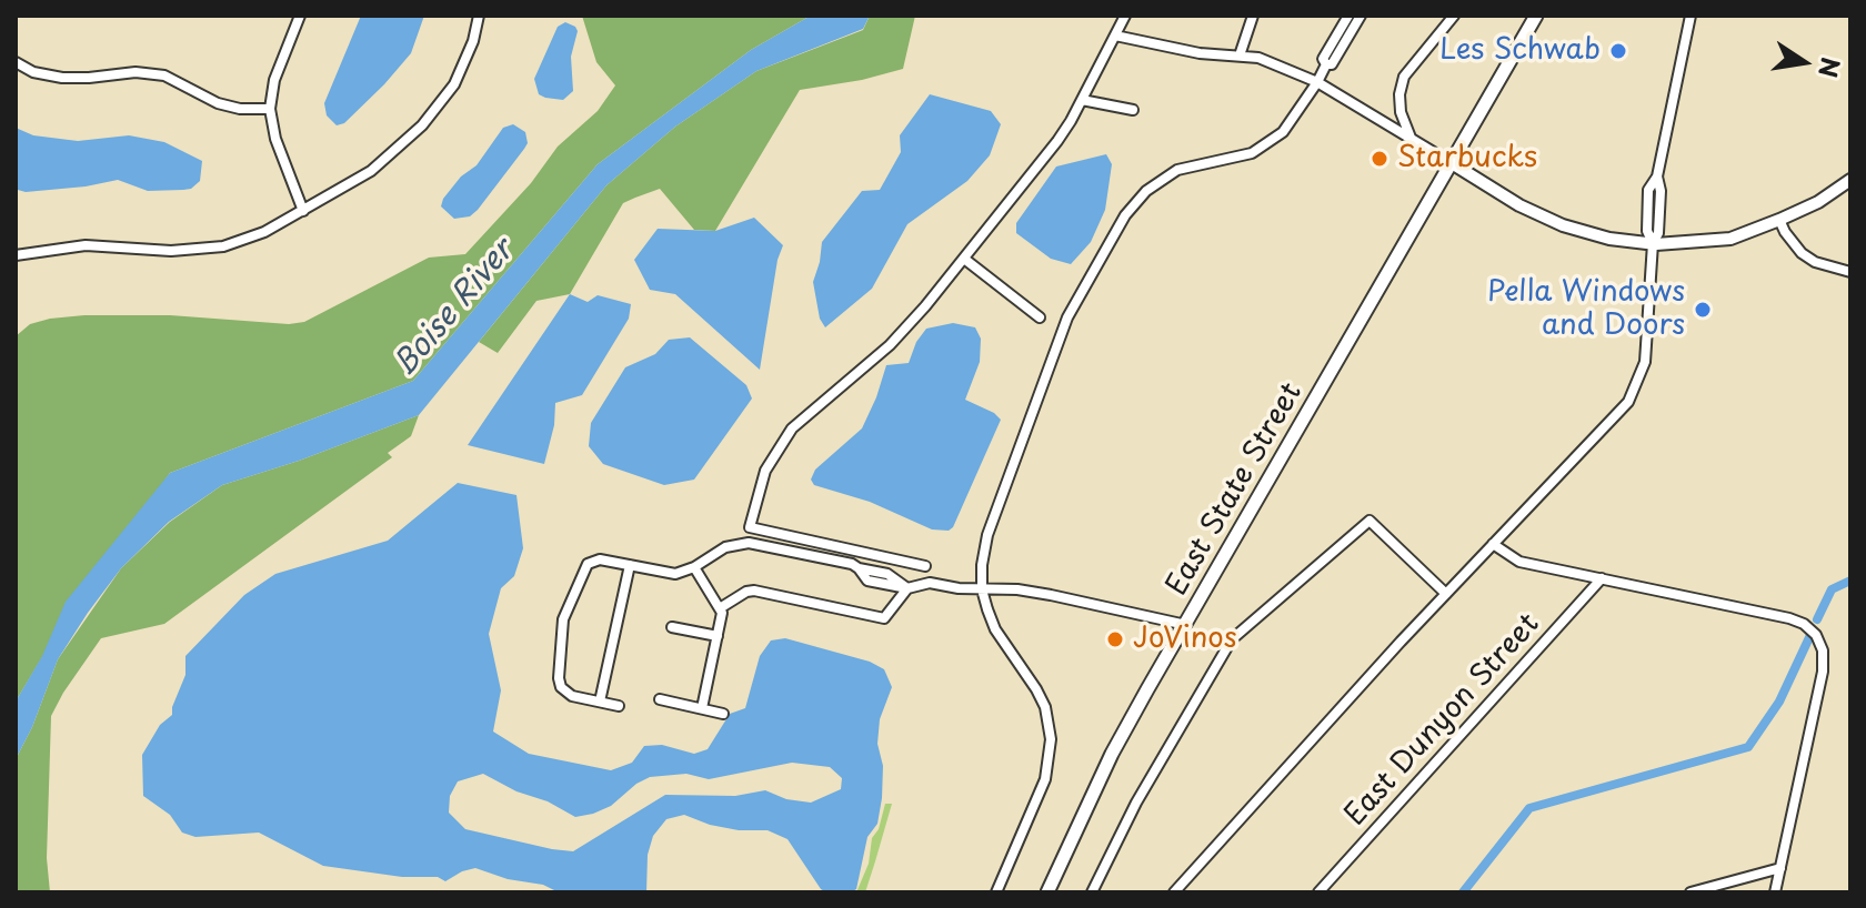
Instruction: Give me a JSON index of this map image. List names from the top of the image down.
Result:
{
  "streets": {
    "highway": ["East State Street"],
    "street": ["East Dunyon Street"]
  },
  "water": ["Boise River"],
  "places": [
    "Les Schwab",
    "Starbucks",
    "Pella Windows and Doors",
    "JoVinos"
  ],
  "north": "right"
}
